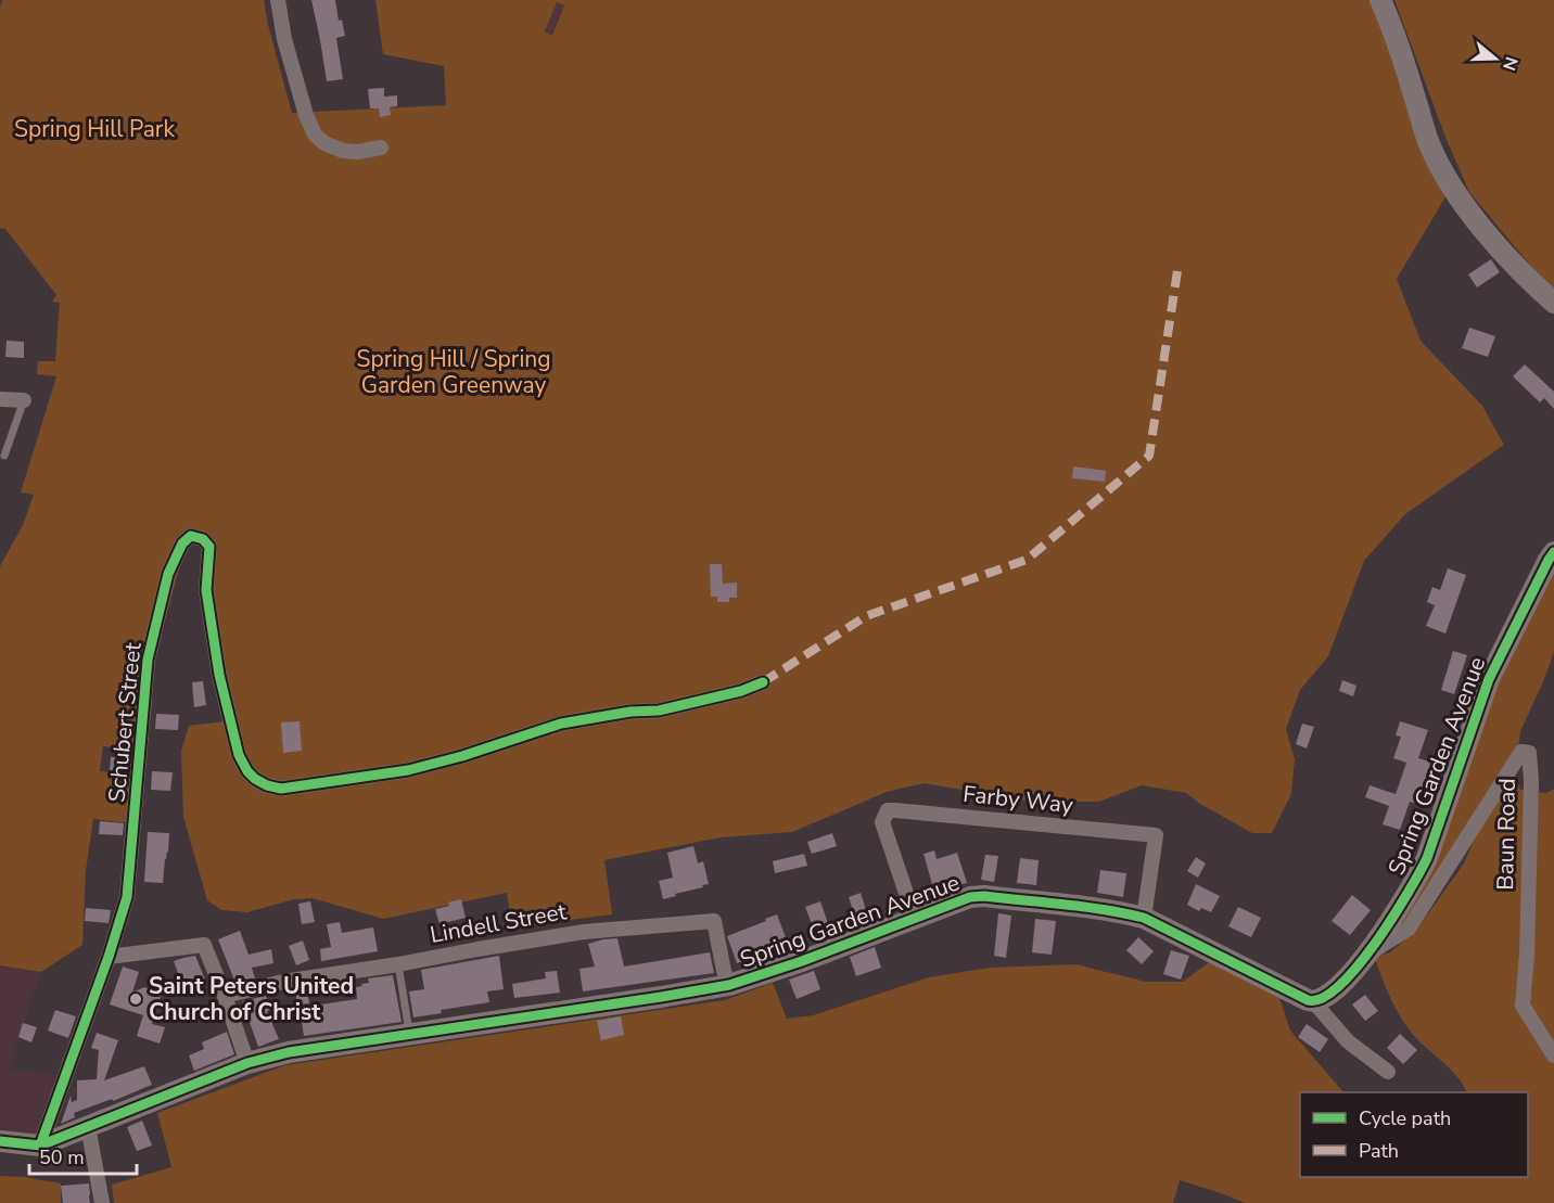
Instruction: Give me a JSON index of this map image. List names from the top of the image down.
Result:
{
  "streets": {
    "street": [
      "Schubert Street",
      "Spring Garden Avenue",
      "Farby Way",
      "Baun Road",
      "Lindell Street"
    ]
  },
  "crossings": [
    ["Schubert Street", "Spring Garden Avenue"],
    ["Spring Garden Avenue", "Farby Way"],
    ["Spring Garden Avenue", "Baun Road"],
    ["Spring Garden Avenue", "Lindell Street"]
  ],
  "parks": ["Spring Hill Park", "Spring Hill / Spring Garden Greenway"],
  "places": ["Saint Peters United Church of Christ"],
  "legend": ["Cycle path", "Path"],
  "scale_bar": "50 m",
  "north": "right"
}
